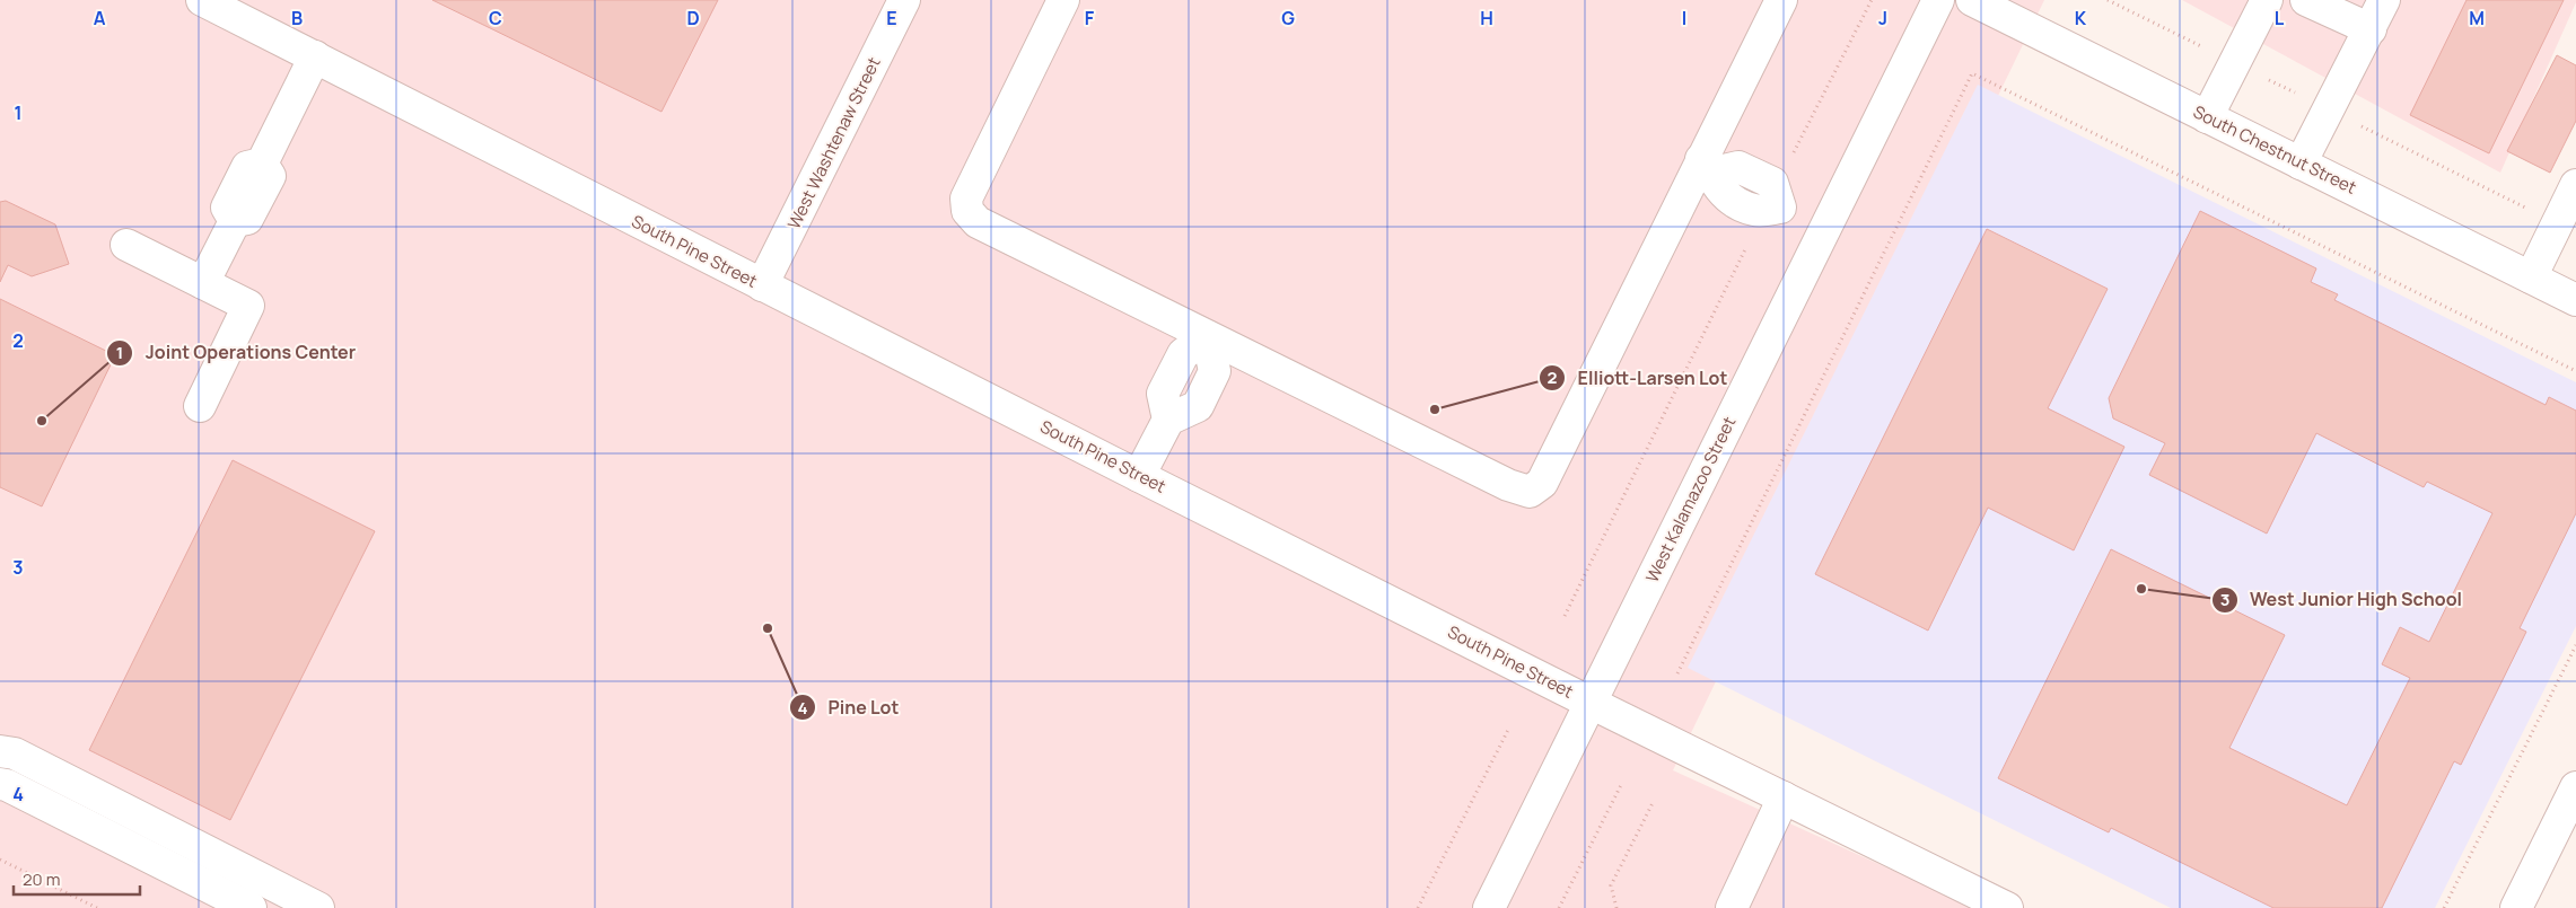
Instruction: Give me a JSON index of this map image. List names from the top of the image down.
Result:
{
  "streets": {
    "street": [
      "West Washtenaw Street",
      "South Chestnut Street",
      "South Pine Street",
      "West Kalamazoo Street"
    ]
  },
  "crossings": [
    ["West Washtenaw Street", "South Pine Street"],
    ["South Pine Street", "West Kalamazoo Street"]
  ],
  "places": [
    "Elliott-Larsen Lot",
    "Joint Operations Center",
    "West Junior High School",
    "Pine Lot"
  ],
  "scale_bar": "20 m",
  "grid": {
    "columns": [
      "A",
      "B",
      "C",
      "D",
      "E",
      "F",
      "G",
      "H",
      "I",
      "J",
      "K",
      "L",
      "M"
    ],
    "rows": [
      "1",
      "2",
      "3",
      "4"
    ]
  }
}
